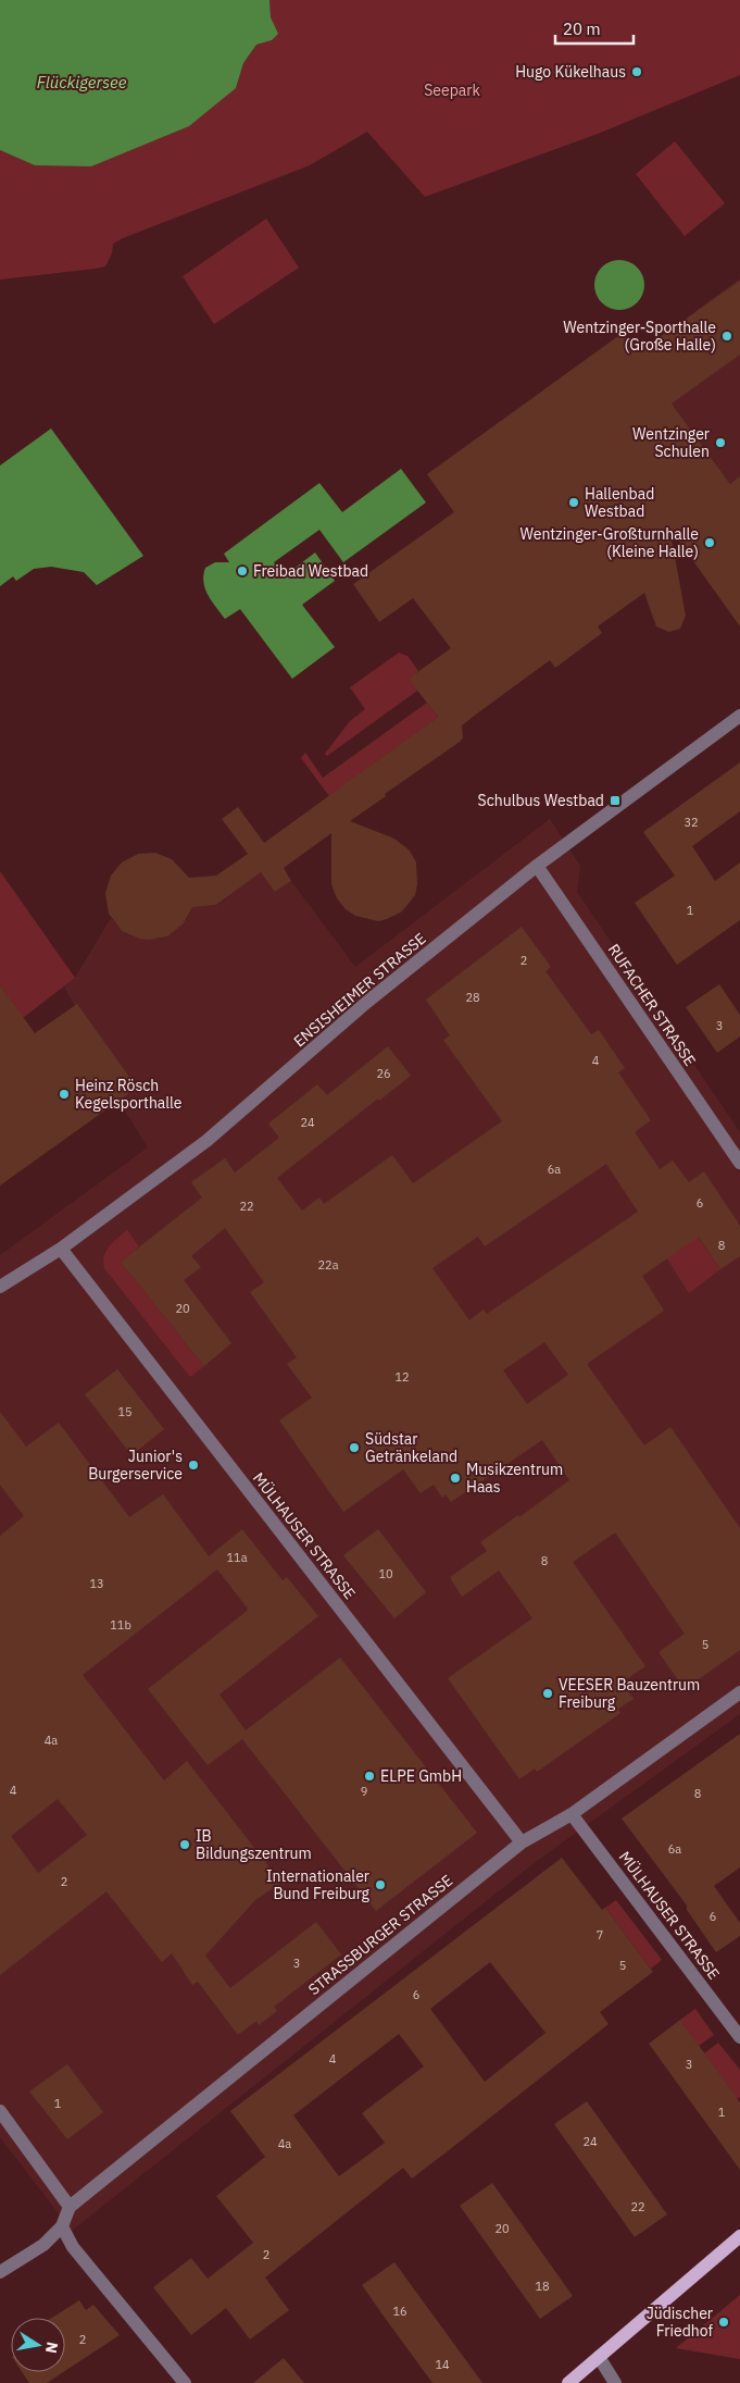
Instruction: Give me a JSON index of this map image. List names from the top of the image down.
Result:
{
  "streets": {
    "street": [
      "ENSISHEIMER STRASSE",
      "RUFACHER STRASSE",
      "MÜLHAUSER STRASSE",
      "STRASSBURGER STRASSE"
    ]
  },
  "crossings": [
    ["ENSISHEIMER STRASSE", "RUFACHER STRASSE"],
    ["ENSISHEIMER STRASSE", "MÜLHAUSER STRASSE"],
    ["MÜLHAUSER STRASSE", "STRASSBURGER STRASSE"]
  ],
  "water": ["Flückigersee"],
  "parks": ["Seepark"],
  "places": {
    "other": [
      "Hugo Kükelhaus",
      "Wentzinger-Sporthalle (Große Halle)",
      "Wentzinger Schulen",
      "Hallenbad Westbad",
      "Wentzinger-Großturnhalle (Kleine Halle)",
      "Freibad Westbad",
      "Heinz Rösch Kegelsporthalle",
      "Südstar Getränkeland",
      "Junior's Burgerservice",
      "Musikzentrum Haas",
      "VEESER Bauzentrum Freiburg",
      "ELPE GmbH",
      "IB Bildungszentrum",
      "Internationaler Bund Freiburg",
      "Jüdischer Friedhof"
    ],
    "transit": ["Schulbus Westbad"]
  },
  "house_numbers": [
    "32",
    "1",
    "2",
    "28",
    "3",
    "4",
    "26",
    "24",
    "6a",
    "6",
    "22",
    "8",
    "22a",
    "20",
    "12",
    "15",
    "11a",
    "8",
    "10",
    "13",
    "11b",
    "5",
    "4a",
    "4",
    "9",
    "8",
    "6a",
    "2",
    "6",
    "7",
    "3",
    "5",
    "6",
    "4",
    "3",
    "1",
    "1",
    "24",
    "4a",
    "22",
    "20",
    "2",
    "18",
    "16",
    "2",
    "14"
  ],
  "scale_bar": "20 m",
  "north": "right"
}
